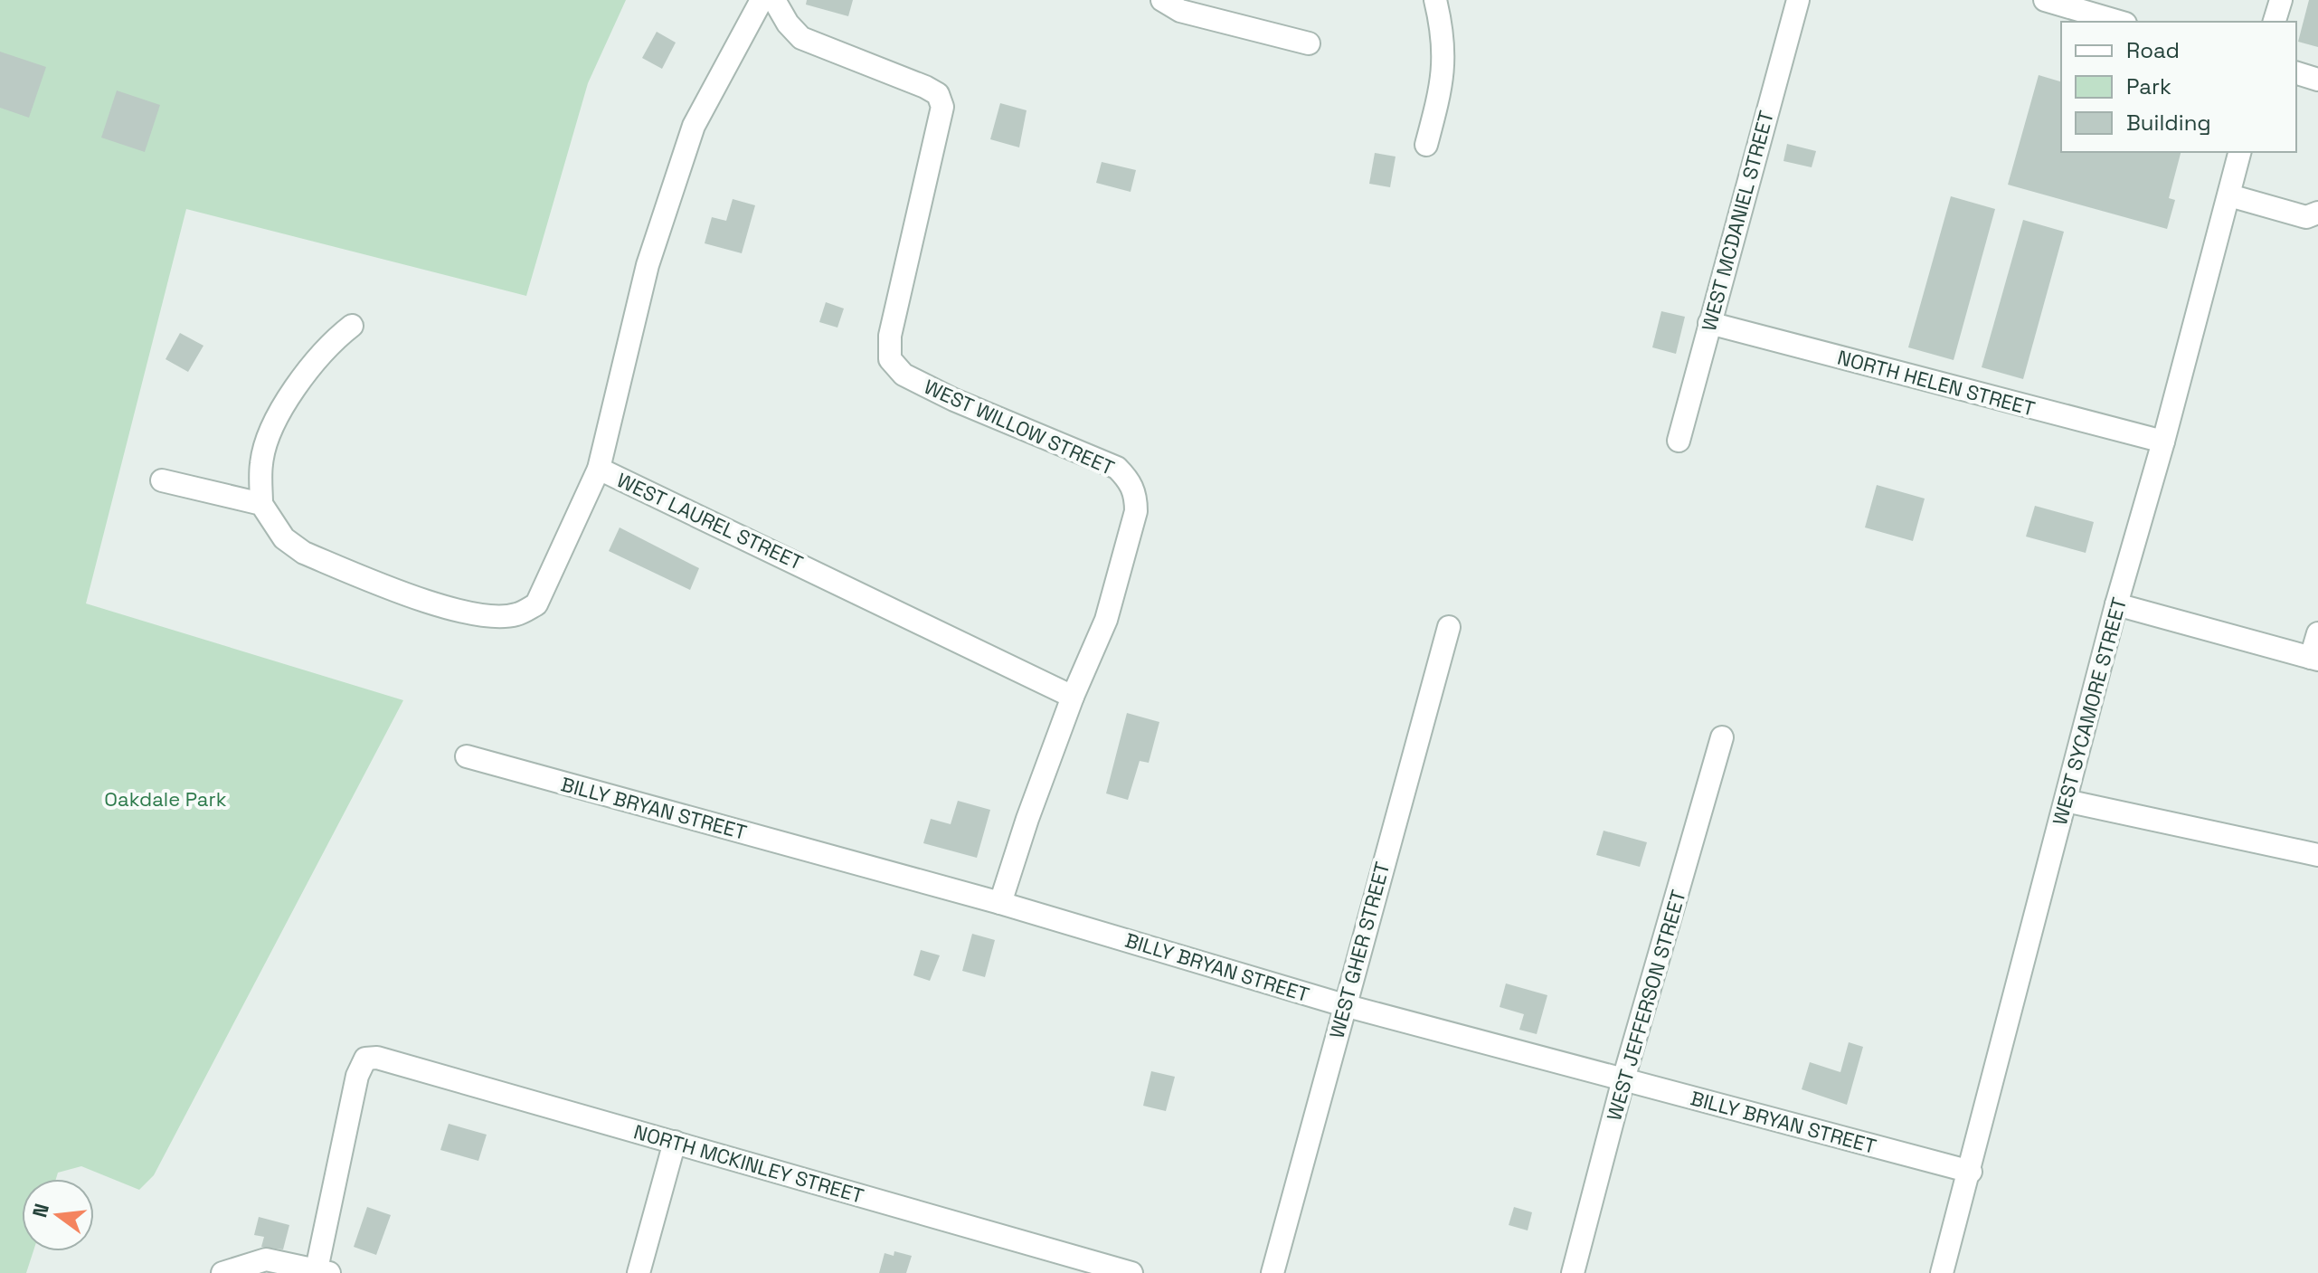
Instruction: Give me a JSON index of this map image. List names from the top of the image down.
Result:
{
  "streets": {
    "street": [
      "WEST MCDANIEL STREET",
      "NORTH HELEN STREET",
      "WEST WILLOW STREET",
      "WEST LAUREL STREET",
      "WEST SYCAMORE STREET",
      "BILLY BRYAN STREET",
      "WEST GHER STREET",
      "WEST JEFFERSON STREET",
      "NORTH MCKINLEY STREET"
    ]
  },
  "crossings": [
    ["WEST MCDANIEL STREET", "NORTH HELEN STREET"],
    ["NORTH HELEN STREET", "WEST SYCAMORE STREET"],
    ["WEST WILLOW STREET", "WEST LAUREL STREET"],
    ["WEST WILLOW STREET", "BILLY BRYAN STREET"],
    ["WEST SYCAMORE STREET", "BILLY BRYAN STREET"],
    ["BILLY BRYAN STREET", "WEST GHER STREET"],
    ["BILLY BRYAN STREET", "WEST JEFFERSON STREET"]
  ],
  "parks": ["Oakdale Park"],
  "legend": ["Road", "Park", "Building"],
  "north": "left"
}
